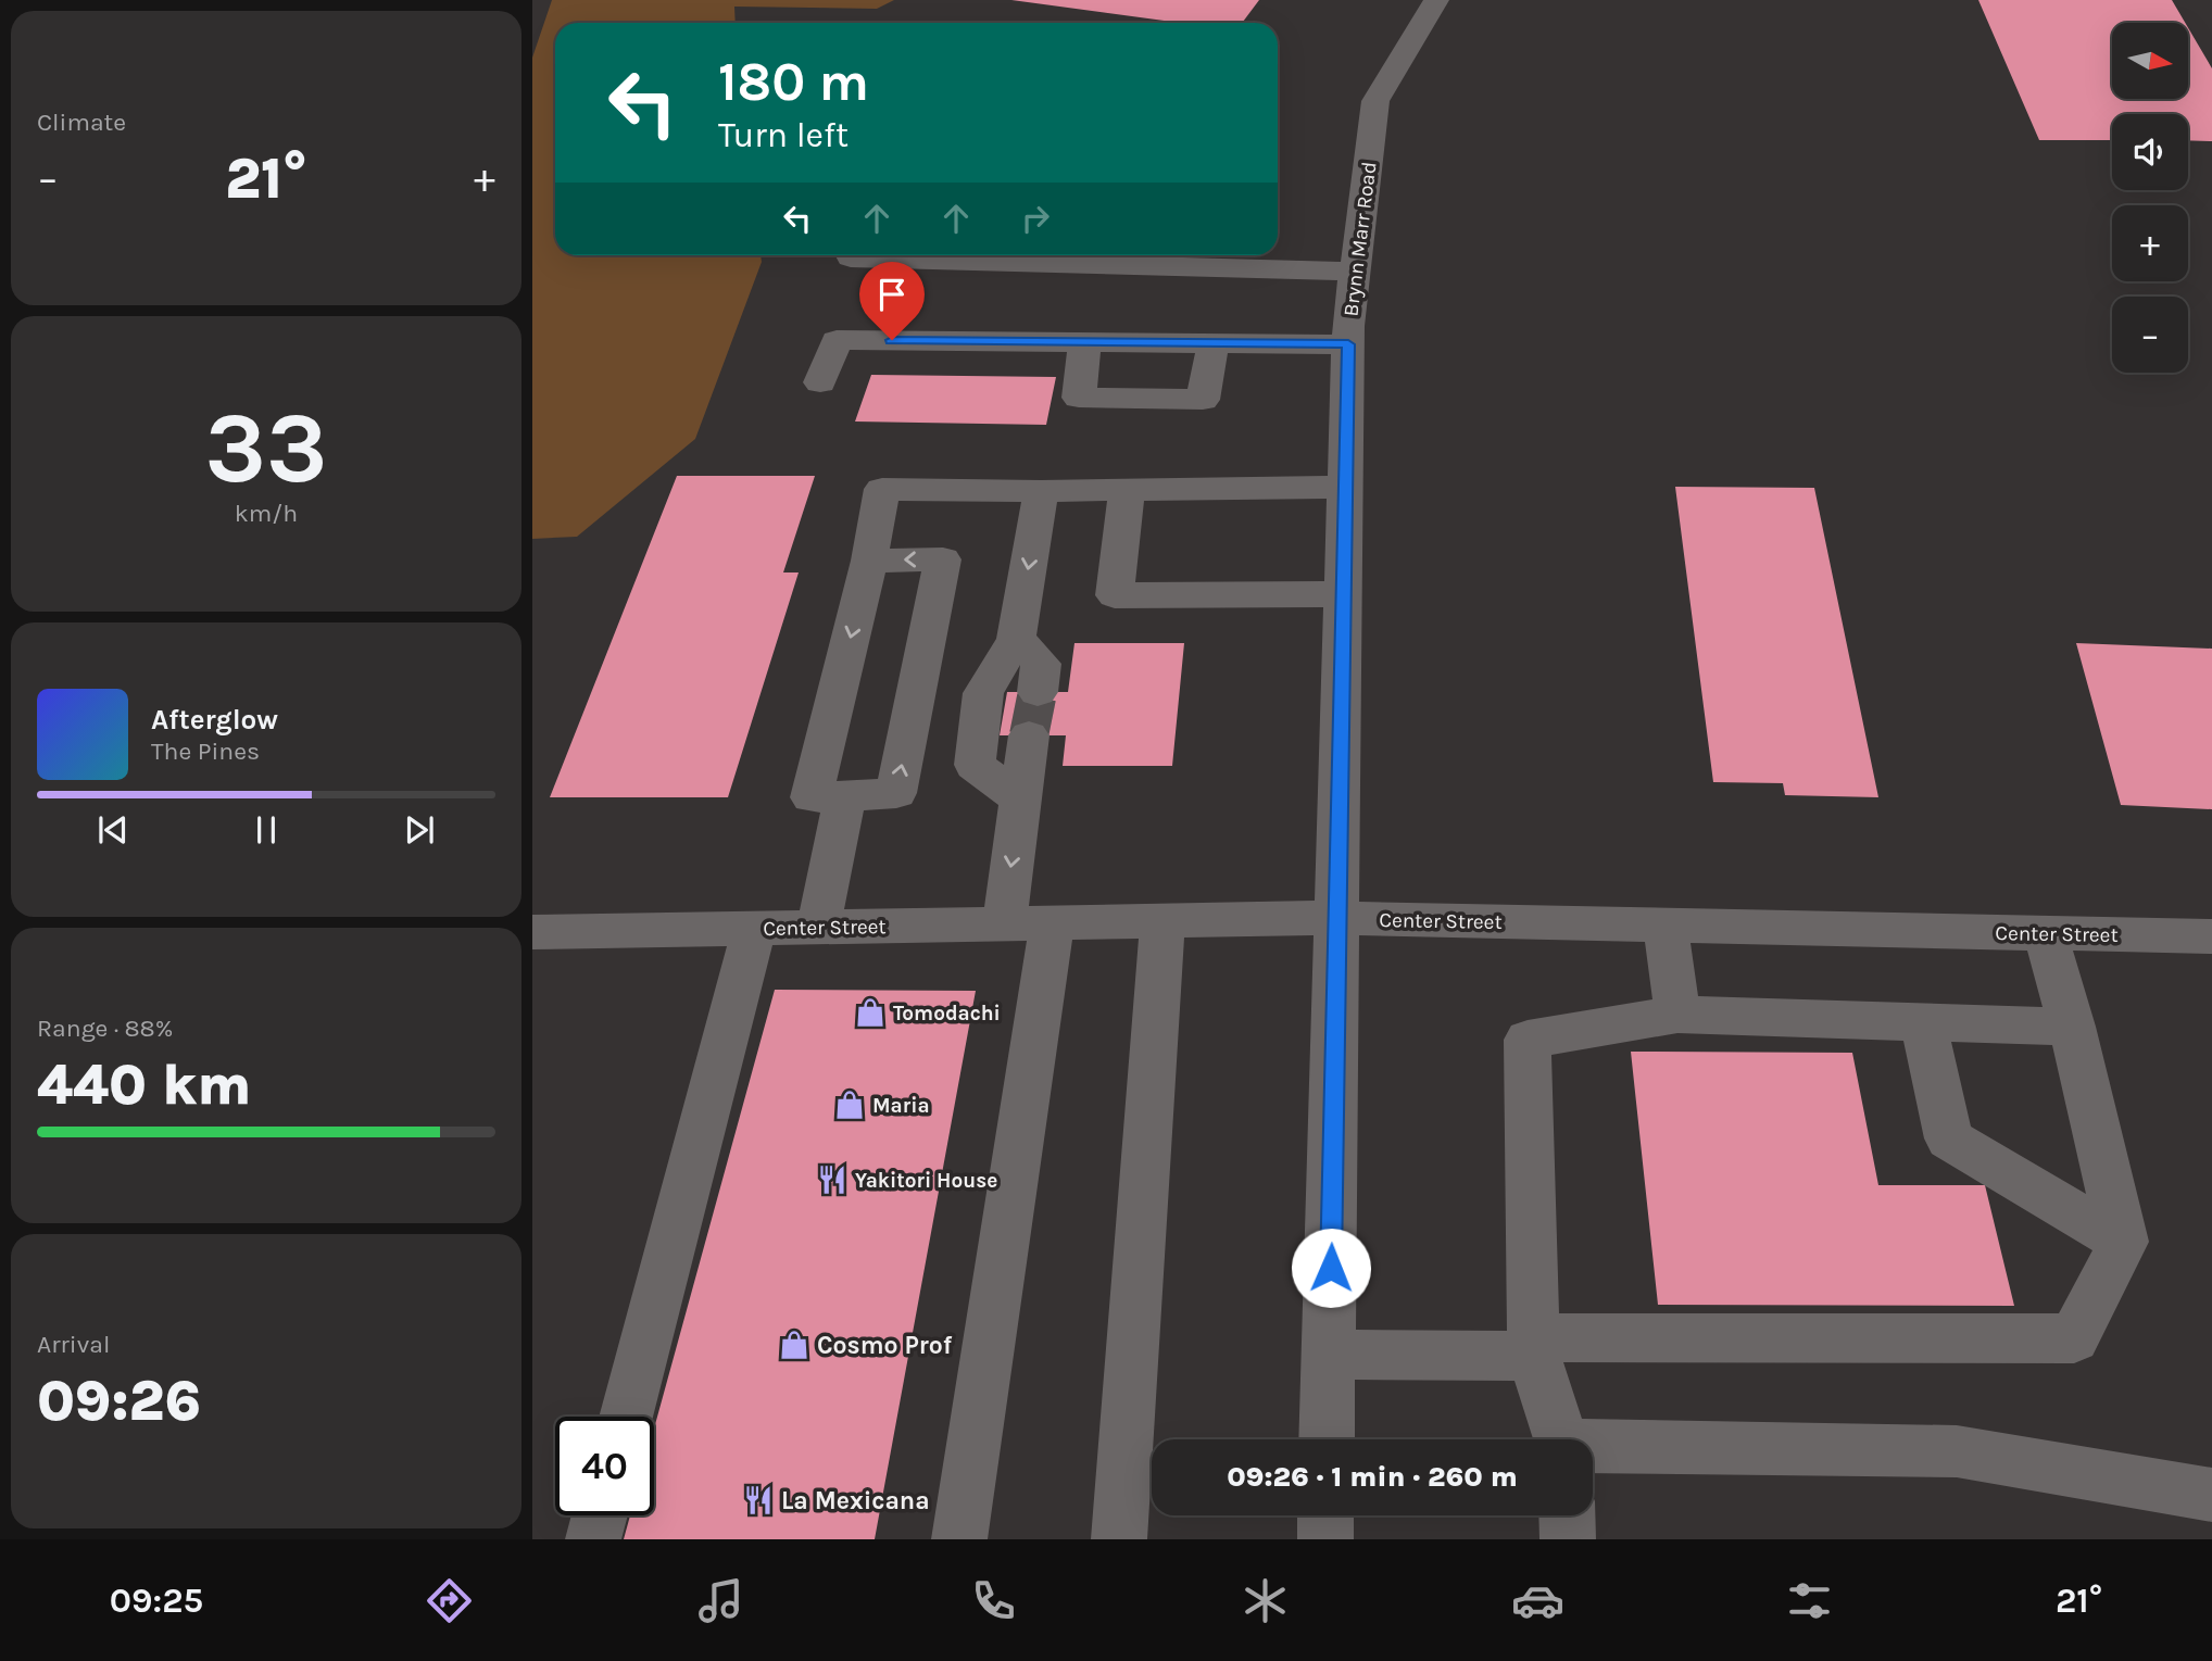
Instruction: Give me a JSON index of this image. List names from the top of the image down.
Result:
{
  "streets": {
    "street": ["Brynn Marr Road", "Center Street"]
  },
  "crossings": [
    ["Brynn Marr Road", "Center Street"]
  ],
  "places": {
    "shop": ["Tomodachi", "Maria", "Cosmo Prof"],
    "restaurant": ["Yakitori House", "La Mexicana"]
  },
  "north": "right",
  "page": {
    "tile": [
      "Climate",
      ["33", "km/h"],
      ["Range · 88%", "440 km"],
      ["Arrival", "09:26"]
    ],
    "map_buttons": ["+", "−"],
    "turn": ["180 m", "Turn left"],
    "heat": ["−", "21°", "+"],
    "song": ["Afterglow", "The Pines"],
    "limit": "40",
    "trip": "09:26 · 1 min · 260 m",
    "tabs": ["09:25", "21°"]
  }
}
